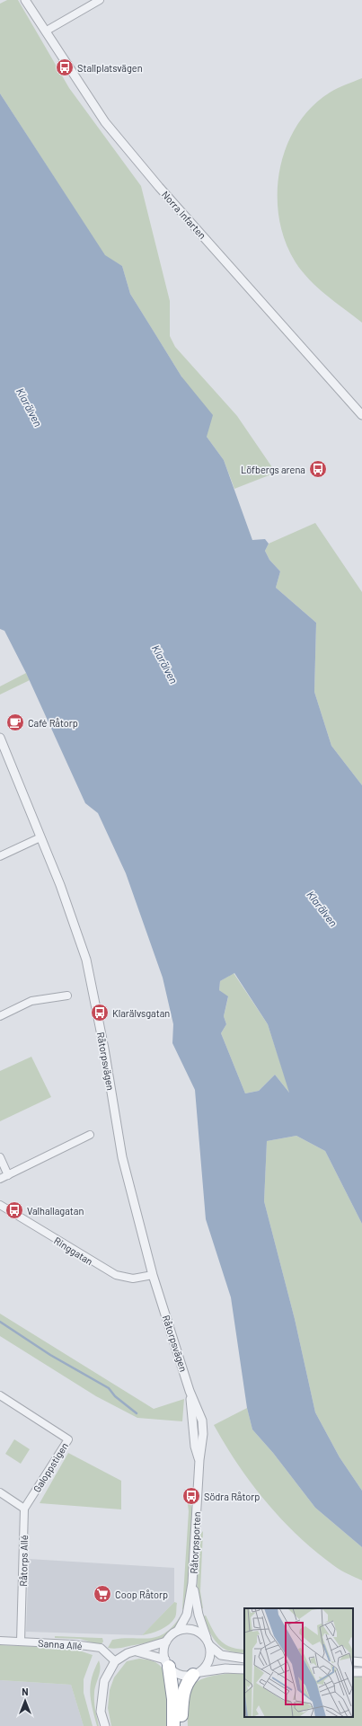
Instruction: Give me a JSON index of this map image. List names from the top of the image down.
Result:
{
  "streets": {
    "street": [
      "Norra Infarten",
      "Råtorpsvägen",
      "Ringgatan",
      "Galoppstigen",
      "Råtorpsporten",
      "Råtorps Allé",
      "Sanna Allé"
    ]
  },
  "crossings": [
    ["Råtorpsvägen", "Ringgatan"],
    ["Råtorpsvägen", "Råtorpsporten"],
    ["Galoppstigen", "Råtorps Allé"],
    ["Råtorps Allé", "Sanna Allé"]
  ],
  "water": ["Klarälven"],
  "places": {
    "bus stop": [
      "Stallplatsvägen",
      "Löfbergs arena",
      "Klarälvsgatan",
      "Valhallagatan",
      "Södra Råtorp"
    ],
    "cafe": ["Café Råtorp"],
    "supermarket": ["Coop Råtorp"]
  },
  "north": "top"
}
